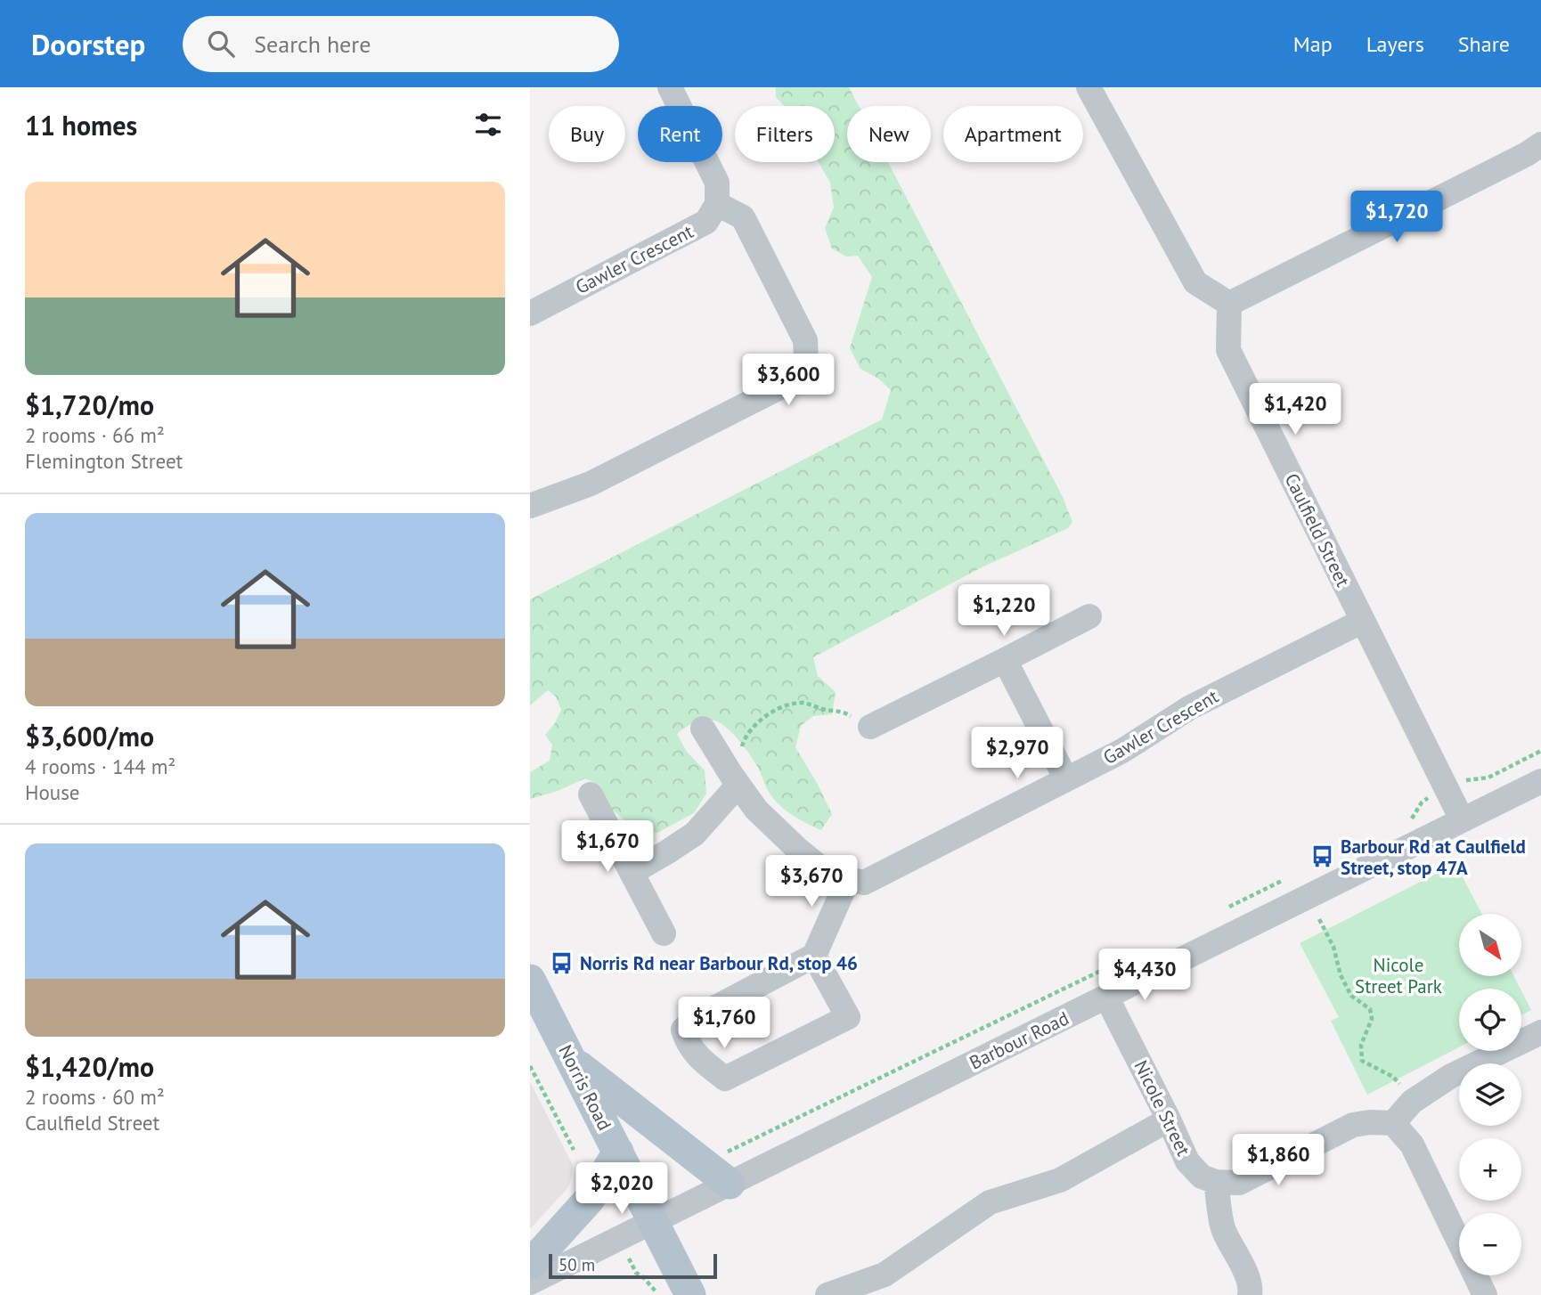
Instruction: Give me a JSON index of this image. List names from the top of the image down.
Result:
{
  "streets": {
    "main road": ["Norris Road"],
    "street": [
      "Gawler Crescent",
      "Caulfield Street",
      "Barbour Road",
      "Nicole Street"
    ]
  },
  "crossings": [
    ["Gawler Crescent", "Caulfield Street"],
    ["Caulfield Street", "Barbour Road"],
    ["Barbour Road", "Norris Road"],
    ["Barbour Road", "Nicole Street"]
  ],
  "parks": ["Nicole Street Park"],
  "places": {
    "bus stop": ["Barbour Rd at Caulfield Street, stop 47A", "Norris Rd near Barbour Rd, stop 46"]
  },
  "scale_bar": "50 m",
  "north": "bottom right",
  "page": {
    "header": "Doorstep",
    "search": "Search here",
    "nav": ["Map", "Layers", "Share"],
    "heading": "11 homes",
    "chip": [
      "Buy",
      "Rent",
      "Filters",
      "New",
      "Apartment"
    ],
    "list": [
      {
        "name": "$1,720/mo",
        "note": "2 rooms · 66 m² · Flemington Street"
      },
      {
        "name": "$3,600/mo",
        "note": "4 rooms · 144 m² · House"
      },
      {
        "name": "$1,420/mo",
        "note": "2 rooms · 60 m² · Caulfield Street"
      }
    ],
    "price": [
      "$1,720",
      "$3,600",
      "$1,420",
      "$1,220",
      "$2,970",
      "$1,670",
      "$3,670",
      "$4,430",
      "$1,760",
      "$1,860",
      "$2,020"
    ],
    "map_buttons": ["+", "−"],
    "scale": "50 m"
  }
}
